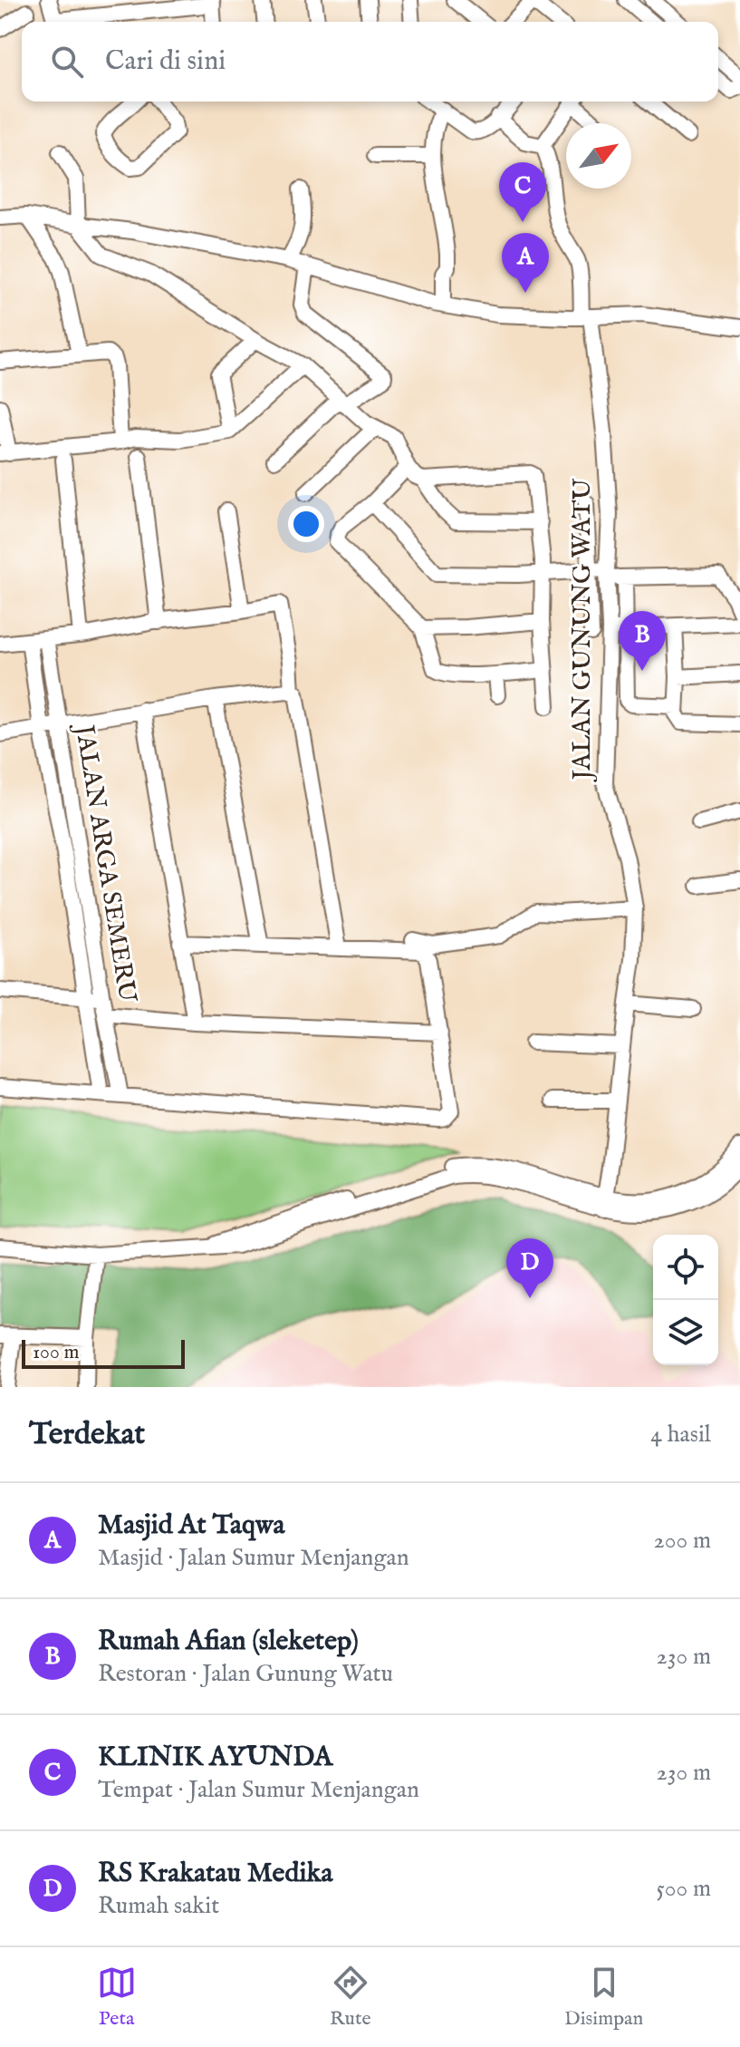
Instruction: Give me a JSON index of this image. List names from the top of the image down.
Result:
{
  "streets": {
    "street": ["JALAN GUNUNG WATU", "JALAN ARGA SEMERU"]
  },
  "scale_bar": "100 m",
  "north": "top right",
  "page": {
    "search": "Cari di sini",
    "pins": [
      "C",
      "A",
      "B",
      "D"
    ],
    "scale": "100 m",
    "heading": ["Terdekat", "4 hasil"],
    "list": [
      {
        "mark": "A",
        "name": "Masjid At Taqwa",
        "note": "Masjid · Jalan Sumur Menjangan",
        "value": "200 m"
      },
      {
        "mark": "B",
        "name": "Rumah Afian (sleketep)",
        "note": "Restoran · Jalan Gunung Watu",
        "value": "230 m"
      },
      {
        "mark": "C",
        "name": "KLINIK AYUNDA",
        "note": "Tempat · Jalan Sumur Menjangan",
        "value": "230 m"
      },
      {
        "mark": "D",
        "name": "RS Krakatau Medika",
        "note": "Rumah sakit",
        "value": "500 m"
      }
    ],
    "nav": ["Peta", "Rute", "Disimpan"]
  }
}
